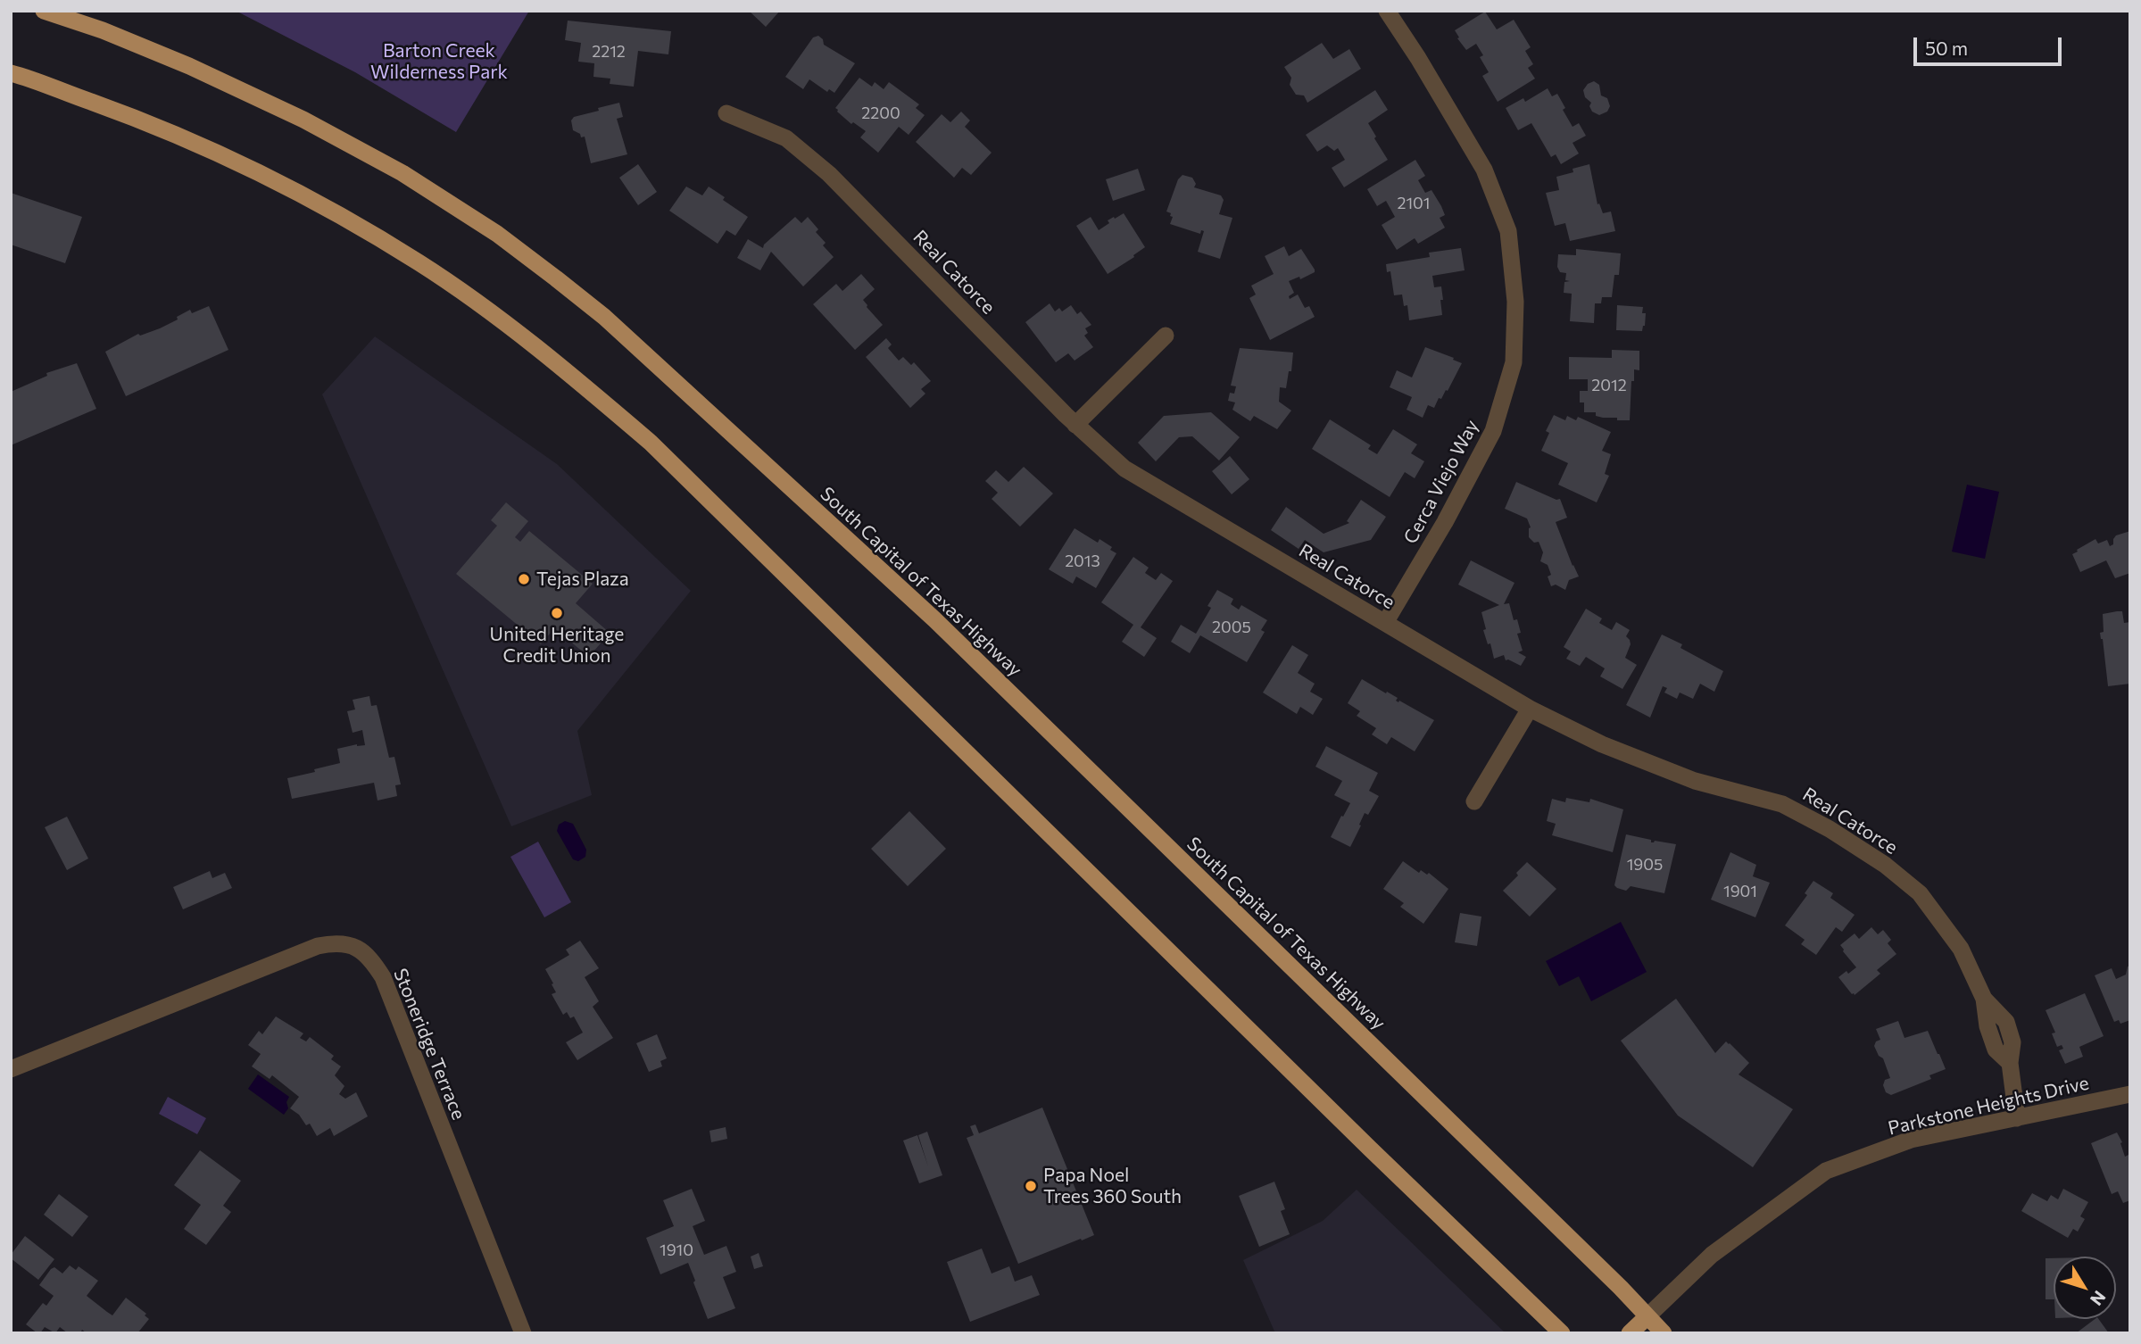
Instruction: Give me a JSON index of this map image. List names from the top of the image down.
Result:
{
  "streets": {
    "highway": ["South Capital of Texas Highway"],
    "street": [
      "Real Catorce",
      "Cerca Viejo Way",
      "Stoneridge Terrace",
      "Parkstone Heights Drive"
    ]
  },
  "crossings": [
    ["Real Catorce", "Cerca Viejo Way"],
    ["Real Catorce", "Parkstone Heights Drive"],
    ["South Capital of Texas Highway", "Parkstone Heights Drive"]
  ],
  "parks": ["Barton Creek Wilderness Park"],
  "places": ["Tejas Plaza", "United Heritage Credit Union", "Papa Noel Trees 360 South"],
  "house_numbers": [
    "2212",
    "2200",
    "2101",
    "2012",
    "2013",
    "2005",
    "1905",
    "1901",
    "1910"
  ],
  "scale_bar": "50 m",
  "north": "bottom right"
}
